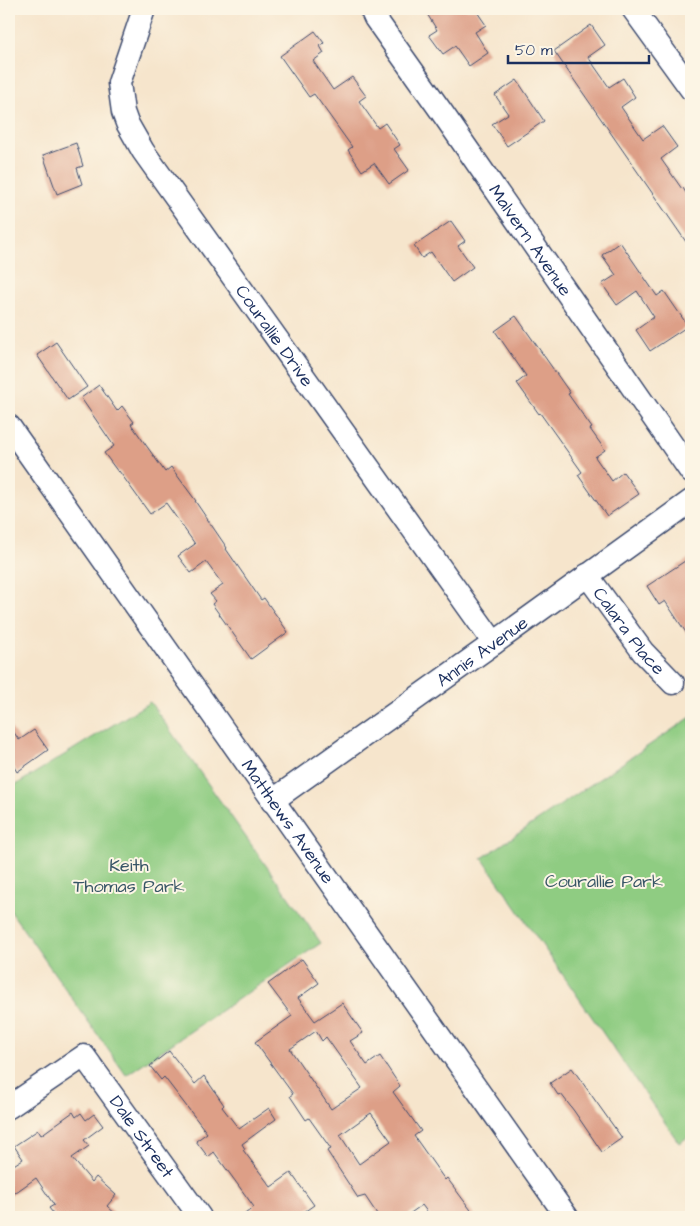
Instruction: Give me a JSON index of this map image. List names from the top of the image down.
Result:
{
  "streets": {
    "street": [
      "Malvern Avenue",
      "Courallie Drive",
      "Calara Place",
      "Annis Avenue",
      "Matthews Avenue",
      "Dale Street"
    ]
  },
  "crossings": [
    ["Courallie Drive", "Annis Avenue"],
    ["Calara Place", "Annis Avenue"],
    ["Annis Avenue", "Matthews Avenue"]
  ],
  "parks": ["Keith Thomas Park", "Courallie Park"],
  "scale_bar": "50 m"
}
